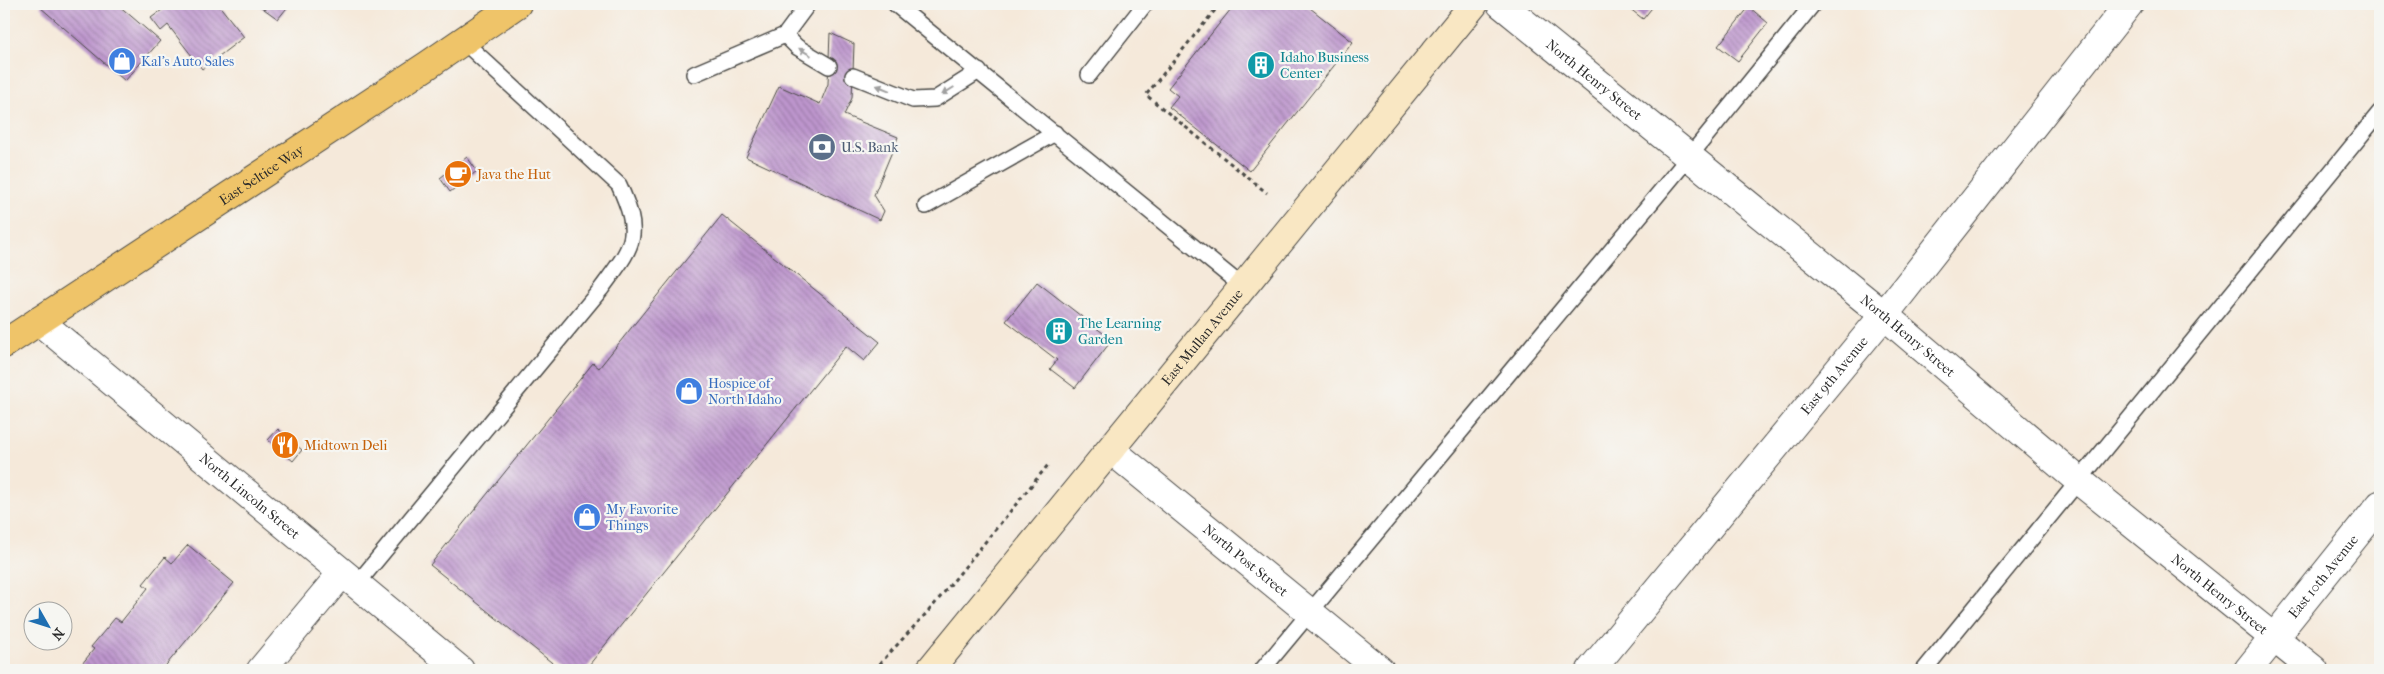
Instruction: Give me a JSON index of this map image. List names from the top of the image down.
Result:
{
  "streets": {
    "main road": ["East Seltice Way"],
    "street": [
      "North Henry Street",
      "East Mullan Avenue",
      "East 9th Avenue",
      "North Lincoln Street",
      "North Post Street",
      "East 10th Avenue"
    ]
  },
  "crossings": [
    ["North Henry Street", "East 9th Avenue"],
    ["North Henry Street", "East 10th Avenue"],
    ["East Seltice Way", "North Lincoln Street"],
    ["East Mullan Avenue", "North Post Street"]
  ],
  "places": {
    "shop": ["Kal's Auto Sales", "Hospice of North Idaho", "My Favorite Things"],
    "building": ["Idaho Business Center", "The Learning Garden"],
    "bank": ["U.S. Bank"],
    "cafe": ["Java the Hut"],
    "restaurant": ["Midtown Deli"]
  },
  "north": "bottom right"
}
